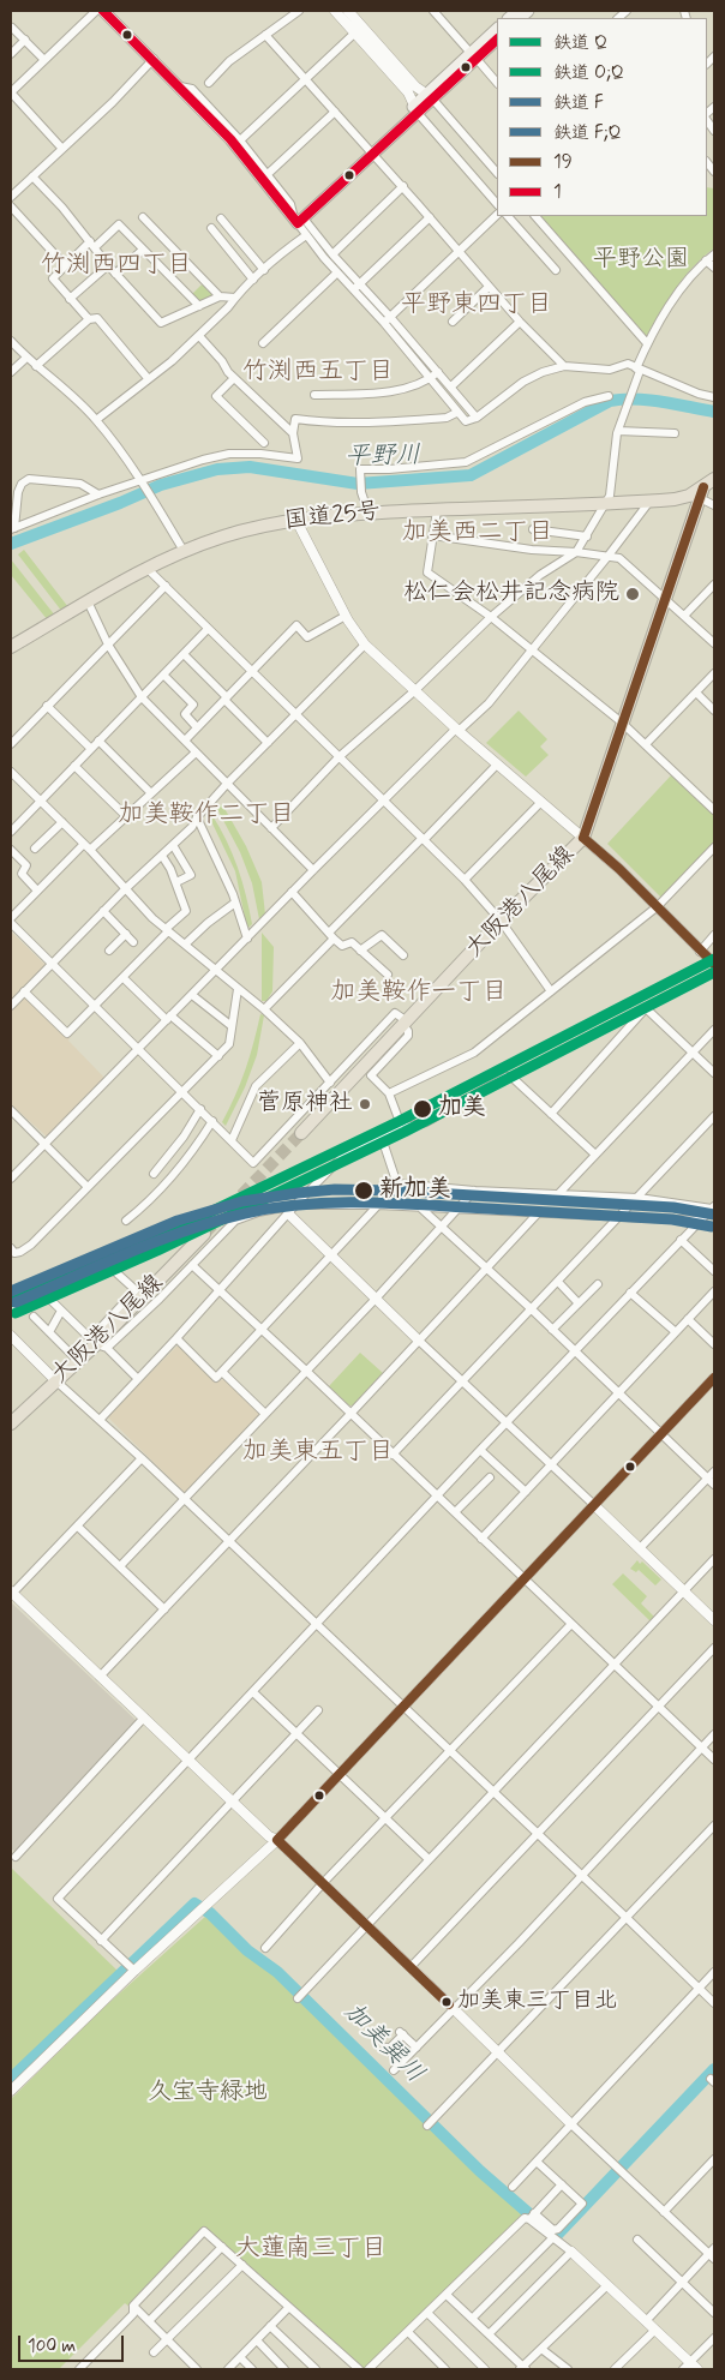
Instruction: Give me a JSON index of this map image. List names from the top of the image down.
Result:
{
  "streets": {
    "main road": ["国道25号", "大阪港八尾線"]
  },
  "crossings": [
    ["国道25号", "大阪港八尾線"]
  ],
  "districts": [
    "竹渕西四丁目",
    "平野東四丁目",
    "竹渕西五丁目",
    "加美西二丁目",
    "加美鞍作二丁目",
    "加美鞍作一丁目",
    "加美東五丁目",
    "大蓮南三丁目"
  ],
  "water": ["平野川", "加美巽川"],
  "parks": ["平野公園", "久宝寺緑地"],
  "places": [
    "松仁会松井記念病院",
    "菅原神社",
    "加美",
    "新加美",
    "加美東三丁目北"
  ],
  "lines": [
    "transit line 1",
    "transit line 19",
    "rail line Q",
    "rail line O;Q",
    "rail line F",
    "rail line F;Q"
  ],
  "legend": [
    "鉄道 Q",
    "鉄道 O;Q",
    "鉄道 F",
    "鉄道 F;Q",
    "19",
    "1"
  ],
  "scale_bar": "100 m"
}
